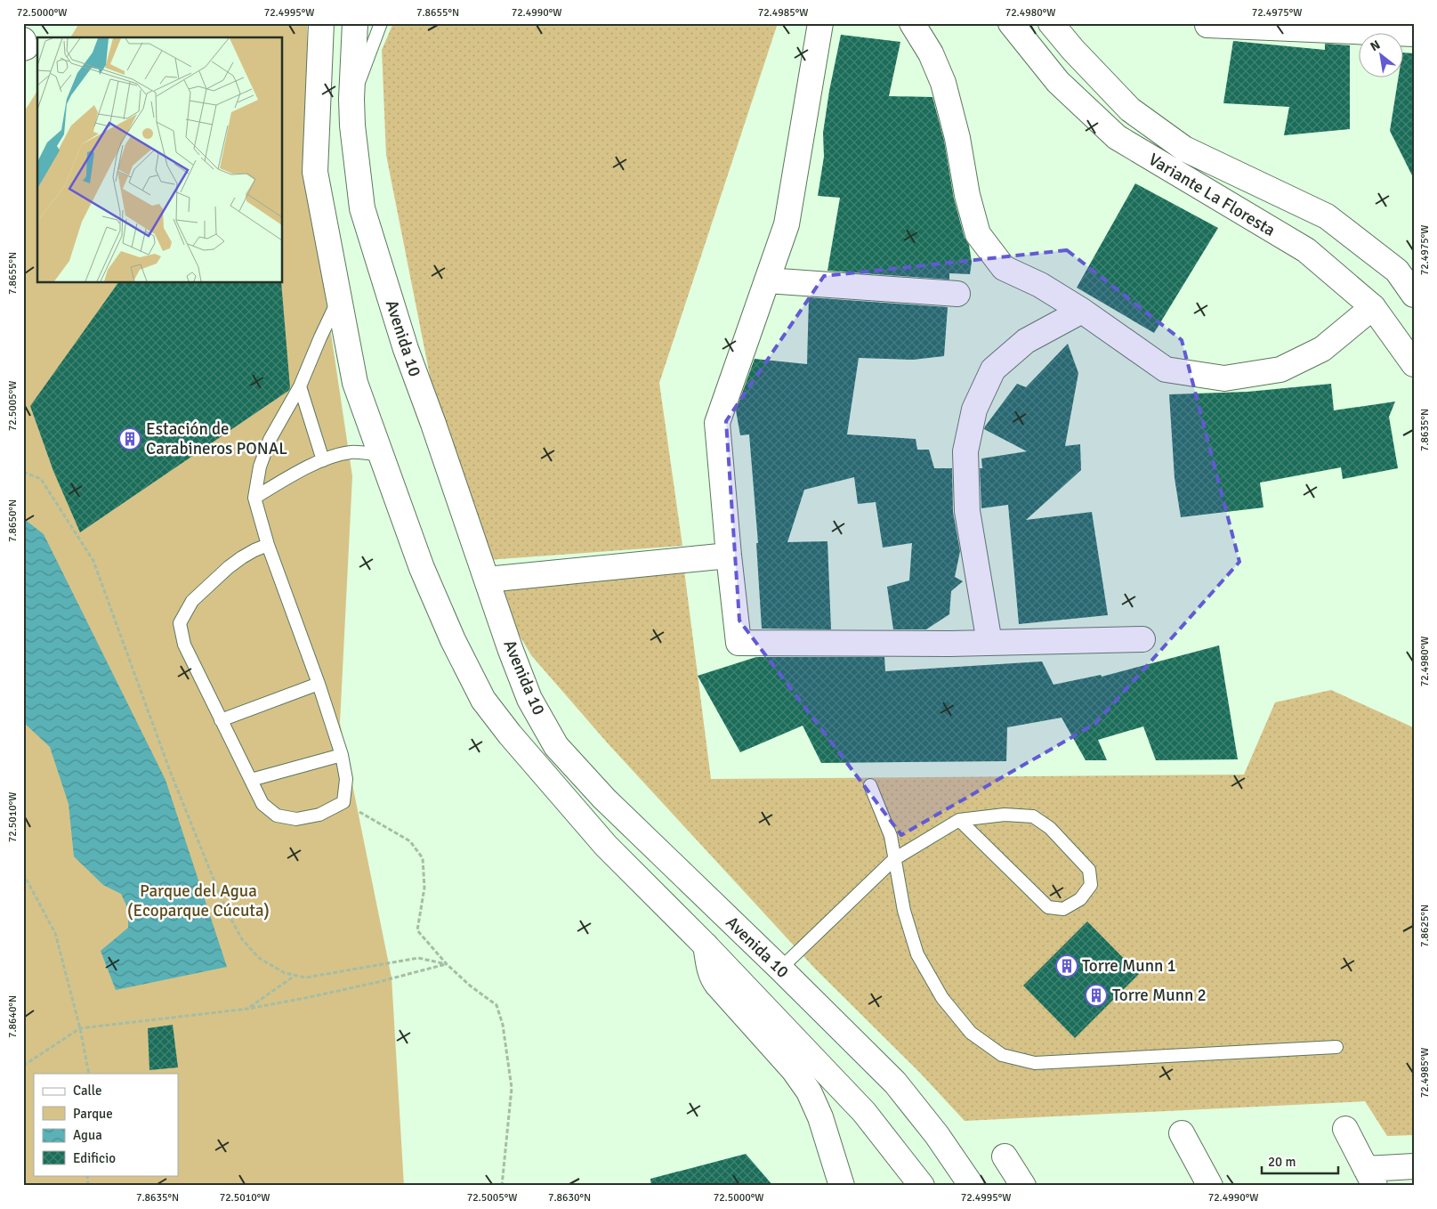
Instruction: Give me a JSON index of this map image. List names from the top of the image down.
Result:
{
  "streets": {
    "main road": ["Variante La Floresta", "Avenida 10"]
  },
  "parks": ["Parque del Agua (Ecoparque Cúcuta)"],
  "places": {
    "building": ["Estación de Carabineros PONAL", "Torre Munn 1", "Torre Munn 2"]
  },
  "legend": [
    "Calle",
    "Parque",
    "Agua",
    "Edificio"
  ],
  "scale_bar": "20 m",
  "north": "top left",
  "coordinates": [
    "72.5000°W",
    "72.4995°W",
    "7.8655°N",
    "72.4990°W",
    "72.4985°W",
    "72.4980°W",
    "72.4975°W",
    "72.5005°W",
    "7.8635°N",
    "7.8650°N",
    "72.5010°W",
    "7.8625°N",
    "7.8640°N",
    "7.8630°N"
  ]
}
